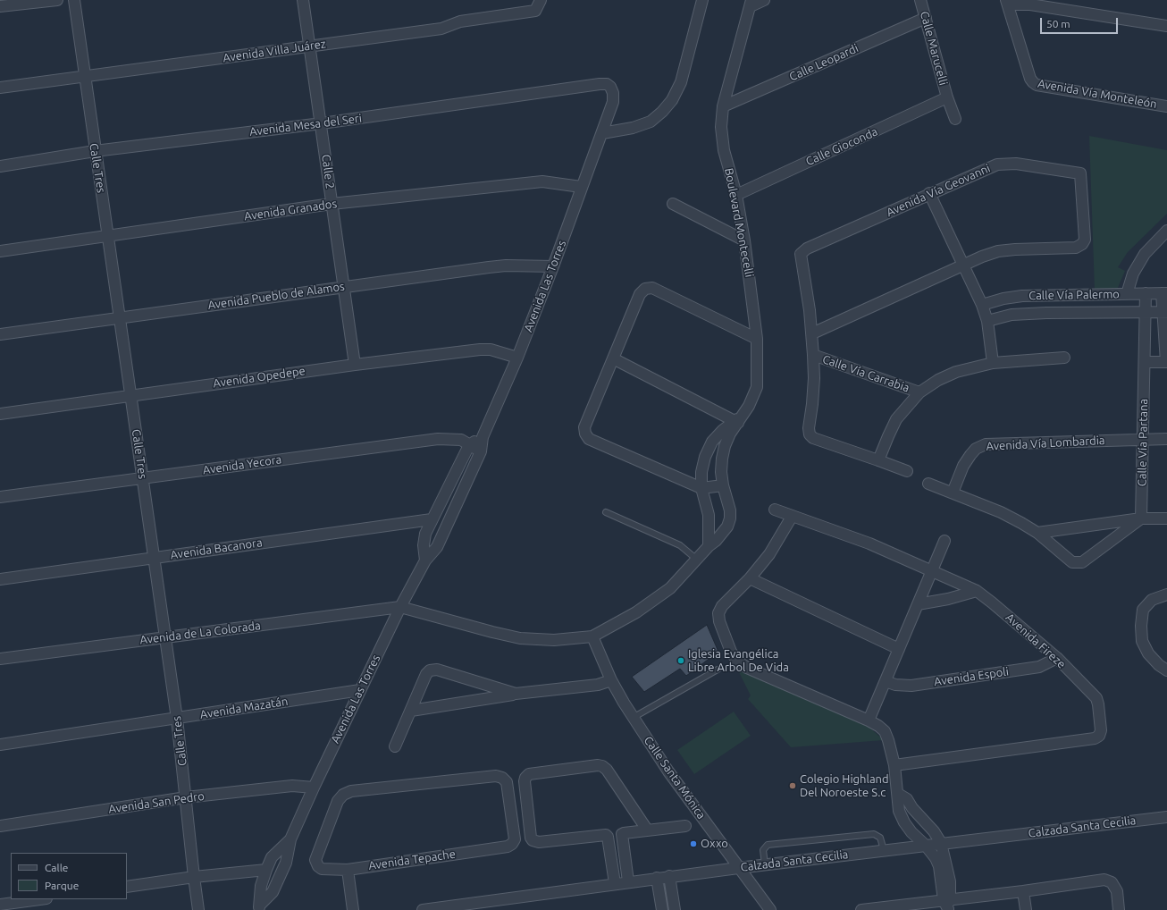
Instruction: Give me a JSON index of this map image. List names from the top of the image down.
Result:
{
  "streets": {
    "street": [
      "Calle Marucelli",
      "Avenida Villa Juárez",
      "Calle Leopardi",
      "Avenida Vía Monteleón",
      "Avenida Mesa del Seri",
      "Calle Gioconda",
      "Calle Tres",
      "Calle 2",
      "Avenida Vía Geovanni",
      "Avenida Granados",
      "Boulevard Montecelli",
      "Avenida Las Torres",
      "Calle Vía Palermo",
      "Avenida Pueblo de Alamos",
      "Calle Vía Carrabia",
      "Avenida Opedepe",
      "Calle Vía Partana",
      "Avenida Vía Lombardia",
      "Avenida Yecora",
      "Avenida Bacanora",
      "Avenida de La Colorada",
      "Avenida Fireze",
      "Avenida Espoli",
      "Avenida Mazatán",
      "Calle Santa Mónica",
      "Avenida San Pedro",
      "Calzada Santa Cecilia",
      "Avenida Tepache"
    ]
  },
  "crossings": [
    ["Calle Marucelli", "Calle Leopardi"],
    ["Calle Marucelli", "Calle Gioconda"],
    ["Avenida Villa Juárez", "Calle Tres"],
    ["Avenida Villa Juárez", "Calle 2"],
    ["Calle Leopardi", "Boulevard Montecelli"],
    ["Avenida Mesa del Seri", "Calle Tres"],
    ["Avenida Mesa del Seri", "Calle 2"],
    ["Avenida Mesa del Seri", "Avenida Las Torres"],
    ["Calle Gioconda", "Boulevard Montecelli"],
    ["Calle Tres", "Avenida Granados"],
    ["Calle Tres", "Avenida Pueblo de Alamos"],
    ["Calle Tres", "Avenida Opedepe"],
    ["Calle Tres", "Avenida Yecora"],
    ["Calle Tres", "Avenida Bacanora"],
    ["Calle Tres", "Avenida de La Colorada"],
    ["Calle Tres", "Avenida Mazatán"],
    ["Calle Tres", "Avenida San Pedro"],
    ["Calle 2", "Avenida Granados"],
    ["Calle 2", "Avenida Pueblo de Alamos"],
    ["Calle 2", "Avenida Opedepe"],
    ["Avenida Granados", "Avenida Las Torres"],
    ["Boulevard Montecelli", "Calle Santa Mónica"],
    ["Avenida Las Torres", "Avenida Pueblo de Alamos"],
    ["Avenida Las Torres", "Avenida Opedepe"],
    ["Avenida Las Torres", "Avenida Yecora"],
    ["Avenida Las Torres", "Avenida de La Colorada"],
    ["Avenida Las Torres", "Avenida Mazatán"],
    ["Avenida Las Torres", "Avenida San Pedro"],
    ["Calle Vía Palermo", "Calle Vía Partana"],
    ["Calle Vía Partana", "Avenida Vía Lombardia"],
    ["Avenida Fireze", "Avenida Espoli"],
    ["Calle Santa Mónica", "Calzada Santa Cecilia"]
  ],
  "places": ["Iglesia Evangélica Libre Arbol De Vida", "Colegio Highland Del Noroeste S.c", "Oxxo"],
  "legend": ["Calle", "Parque"],
  "scale_bar": "50 m"
}
